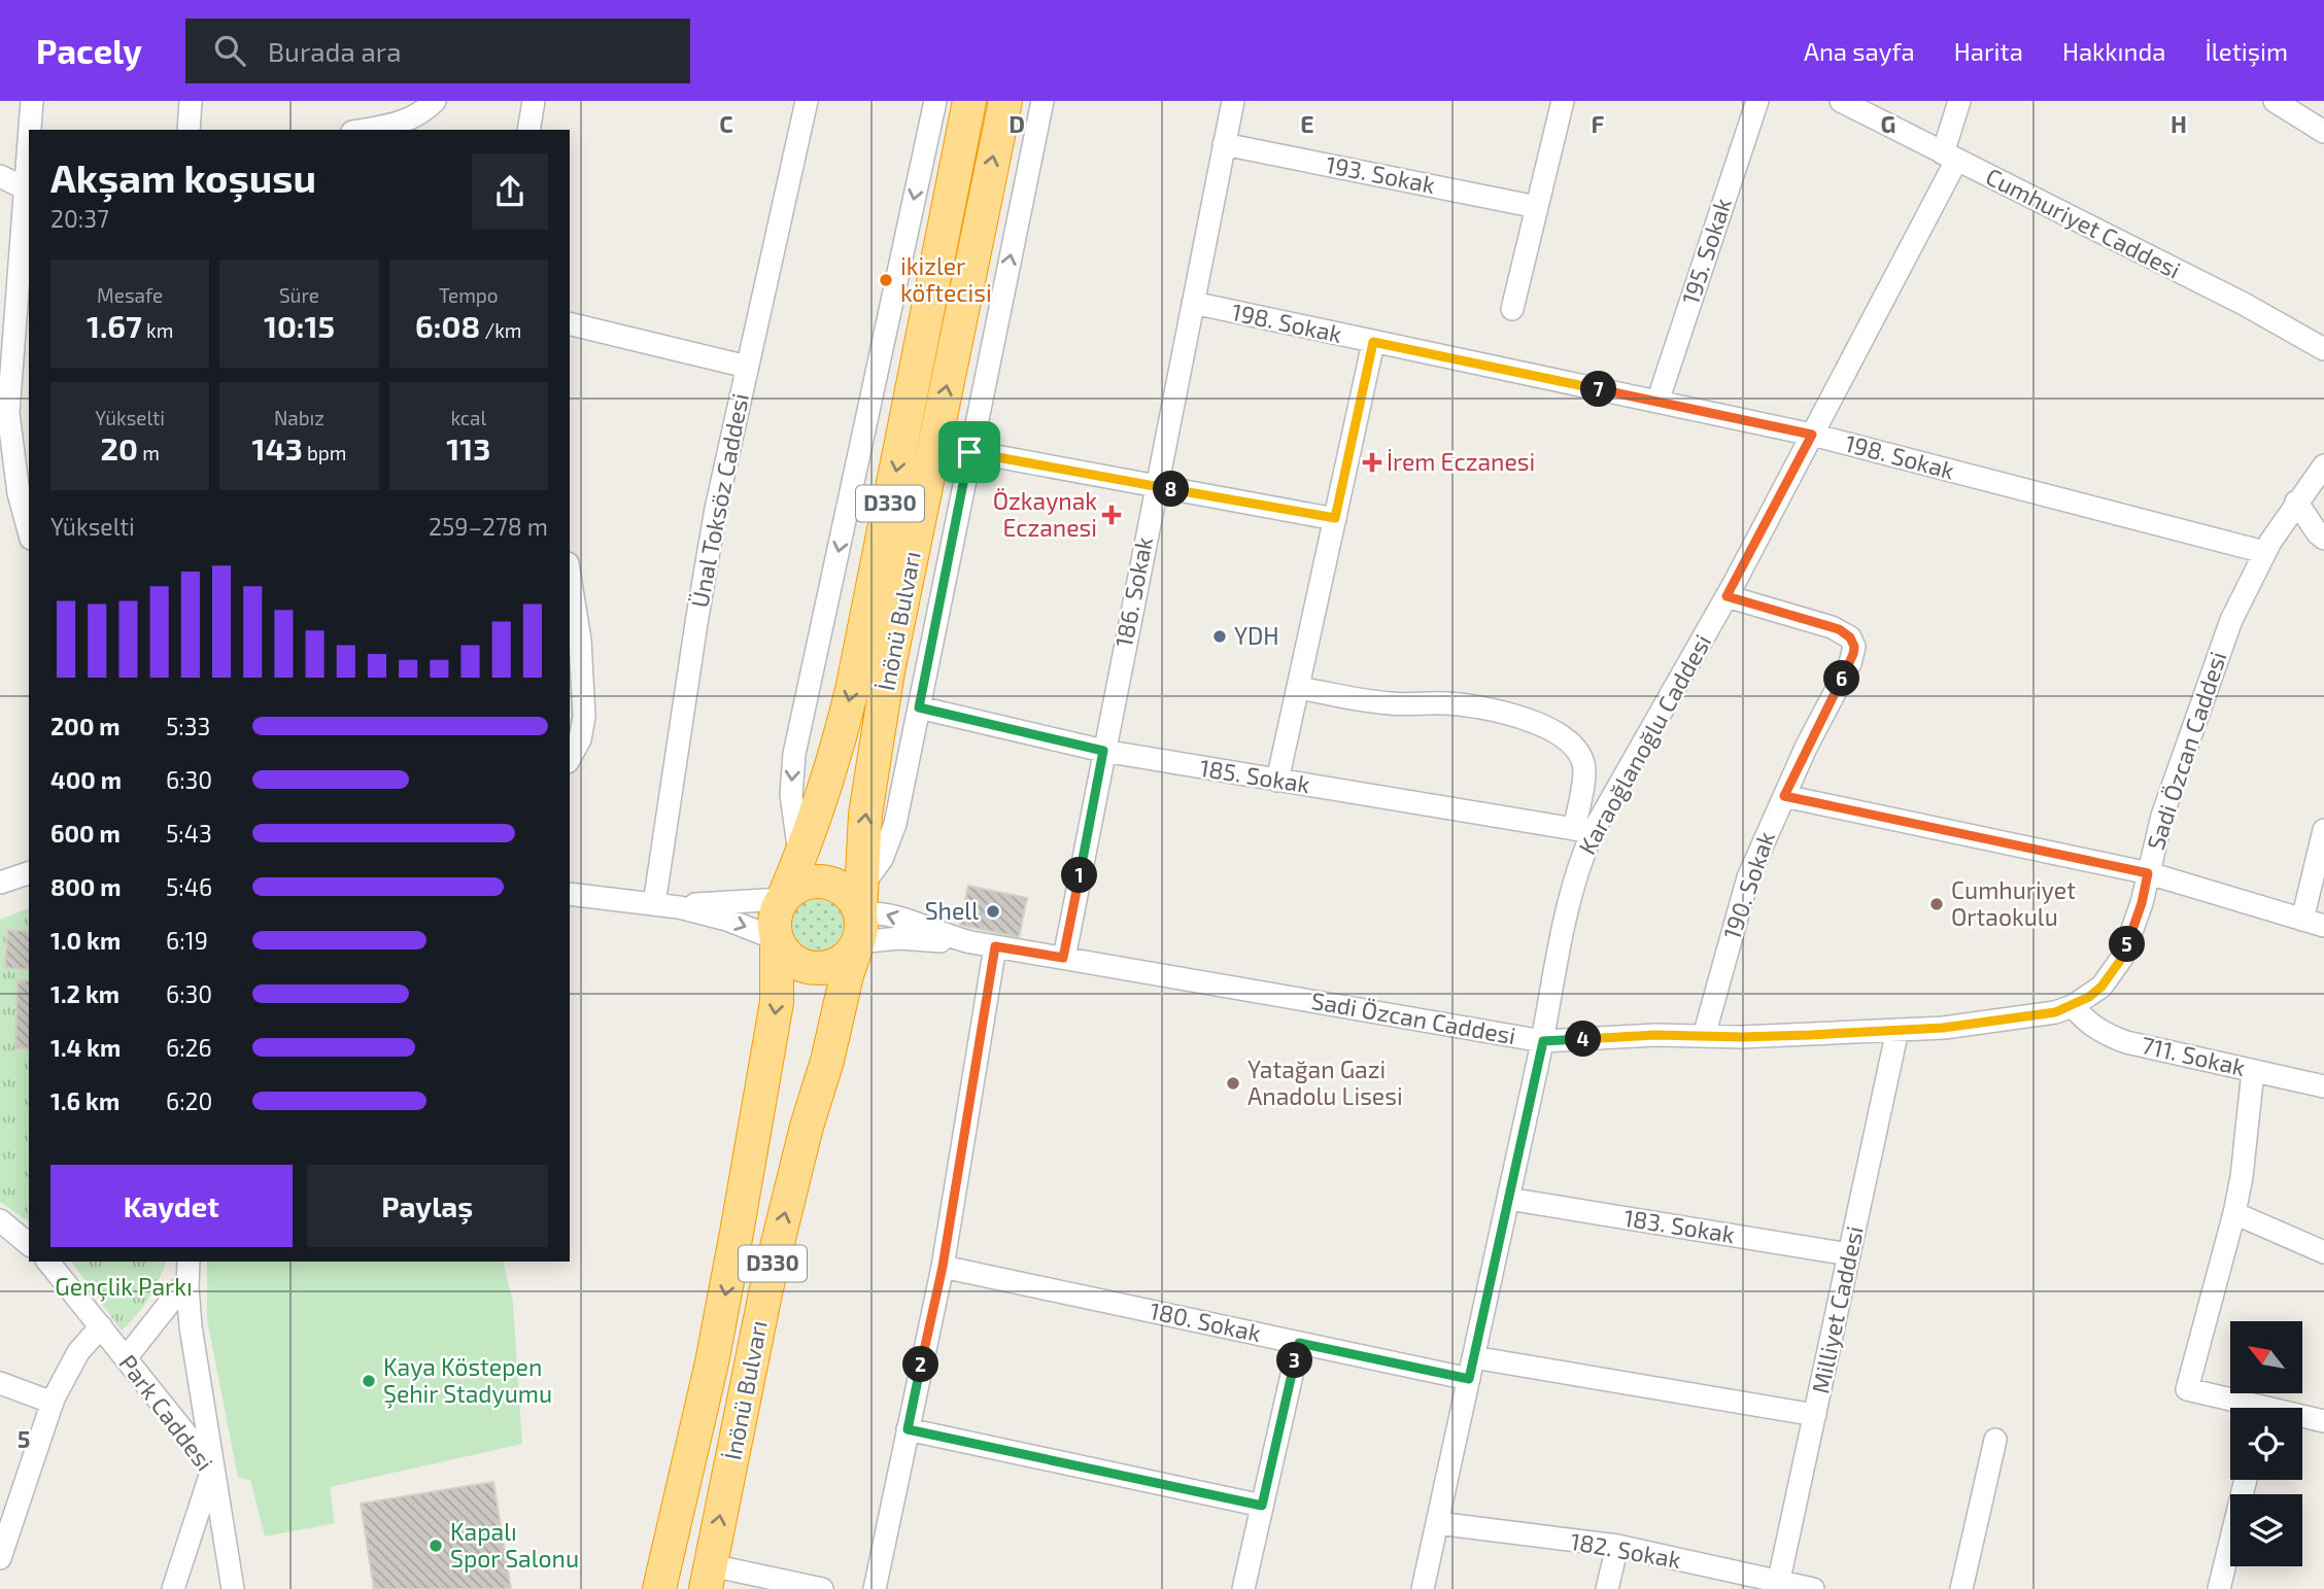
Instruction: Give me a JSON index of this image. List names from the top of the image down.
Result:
{
  "streets": {
    "highway": ["D330", "İnönü Bulvarı"],
    "street": [
      "193. Sokak",
      "Cumhuriyet Caddesi",
      "195. Sokak",
      "198. Sokak",
      "Ünal Toksöz Caddesi",
      "186. Sokak",
      "Karaoğlanoğlu Caddesi",
      "Sadi Özcan Caddesi",
      "185. Sokak",
      "190. Sokak",
      "711. Sokak",
      "183. Sokak",
      "Milliyet Caddesi",
      "180. Sokak",
      "Park Caddesi",
      "182. Sokak"
    ]
  },
  "crossings": [
    ["193. Sokak", "186. Sokak"],
    ["Cumhuriyet Caddesi", "Karaoğlanoğlu Caddesi"],
    ["195. Sokak", "198. Sokak"],
    ["198. Sokak", "186. Sokak"],
    ["198. Sokak", "Karaoğlanoğlu Caddesi"],
    ["198. Sokak", "Sadi Özcan Caddesi"],
    ["186. Sokak", "Sadi Özcan Caddesi"],
    ["186. Sokak", "185. Sokak"],
    ["İnönü Bulvarı", "Sadi Özcan Caddesi"],
    ["İnönü Bulvarı", "185. Sokak"],
    ["Karaoğlanoğlu Caddesi", "Sadi Özcan Caddesi"],
    ["Karaoğlanoğlu Caddesi", "185. Sokak"],
    ["Karaoğlanoğlu Caddesi", "190. Sokak"],
    ["Karaoğlanoğlu Caddesi", "183. Sokak"],
    ["Karaoğlanoğlu Caddesi", "180. Sokak"],
    ["Karaoğlanoğlu Caddesi", "182. Sokak"],
    ["Sadi Özcan Caddesi", "190. Sokak"],
    ["Sadi Özcan Caddesi", "711. Sokak"],
    ["Sadi Özcan Caddesi", "Milliyet Caddesi"],
    ["183. Sokak", "Milliyet Caddesi"],
    ["Milliyet Caddesi", "180. Sokak"],
    ["Milliyet Caddesi", "182. Sokak"]
  ],
  "parks": ["Gençlik Parkı"],
  "places": {
    "other": [
      "ikizler köftecisi",
      "YDH",
      "Cumhuriyet Ortaokulu",
      "Shell",
      "Yatağan Gazi Anadolu Lisesi",
      "Kaya Köstepen Şehir Stadyumu",
      "Kapalı Spor Salonu"
    ],
    "health": ["İrem Eczanesi", "Özkaynak Eczanesi"]
  },
  "north": "top left",
  "page": {
    "header": "Pacely",
    "search": "Burada ara",
    "nav": [
      "Ana sayfa",
      "Harita",
      "Hakkında",
      "İletişim"
    ],
    "heading": ["Akşam koşusu", "20:37"],
    "stats": [
      ["Mesafe", "1.67 km"],
      ["Süre", "10:15"],
      ["Tempo", "6:08 /km"],
      ["Yükselti", "20 m"],
      ["Nabız", "143 bpm"],
      ["kcal", "113"]
    ],
    "pins": [
      "7",
      "8",
      "6",
      "1",
      "5",
      "4",
      "3",
      "2"
    ],
    "chart": ["Yükselti", "259–278 m"],
    "list": [
      {
        "name": "200 m",
        "note": "5:33"
      },
      {
        "name": "400 m",
        "note": "6:30"
      },
      {
        "name": "600 m",
        "note": "5:43"
      },
      {
        "name": "800 m",
        "note": "5:46"
      },
      {
        "name": "1.0 km",
        "note": "6:19"
      },
      {
        "name": "1.2 km",
        "note": "6:30"
      },
      {
        "name": "1.4 km",
        "note": "6:26"
      },
      {
        "name": "1.6 km",
        "note": "6:20"
      }
    ],
    "buttons": ["Kaydet", "Paylaş"]
  },
  "grid": {
    "columns": [
      "C",
      "D",
      "E",
      "F",
      "G",
      "H"
    ],
    "rows": ["5"]
  }
}
